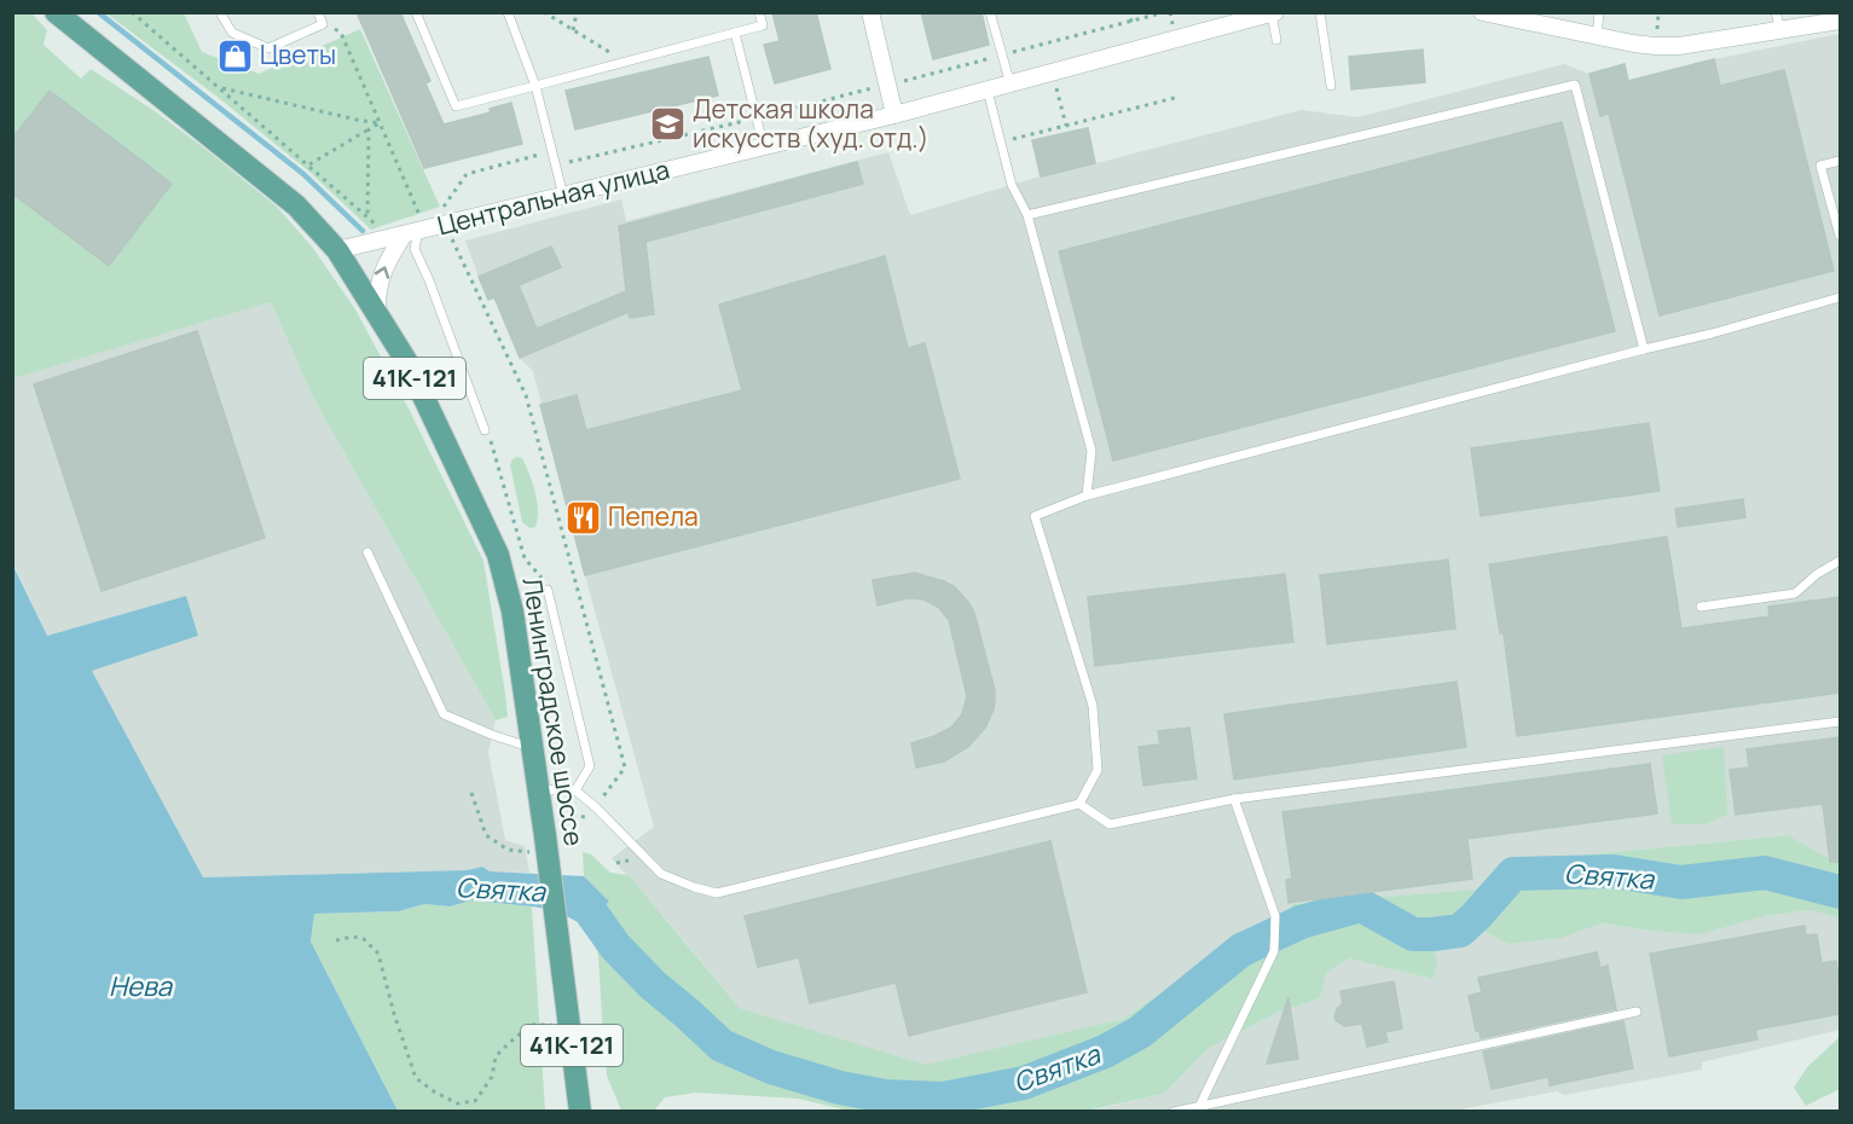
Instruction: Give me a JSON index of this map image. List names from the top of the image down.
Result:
{
  "streets": {
    "main road": ["41К-121", "Ленинградское шоссе"],
    "street": ["Центральная улица"]
  },
  "crossings": [
    ["Центральная улица", "Ленинградское шоссе"]
  ],
  "water": ["Святка", "Нева"],
  "places": {
    "shop": ["Цветы"],
    "school or university": ["Детская школа искусств (худ. отд.)"],
    "restaurant": ["Пепела"]
  }
}
